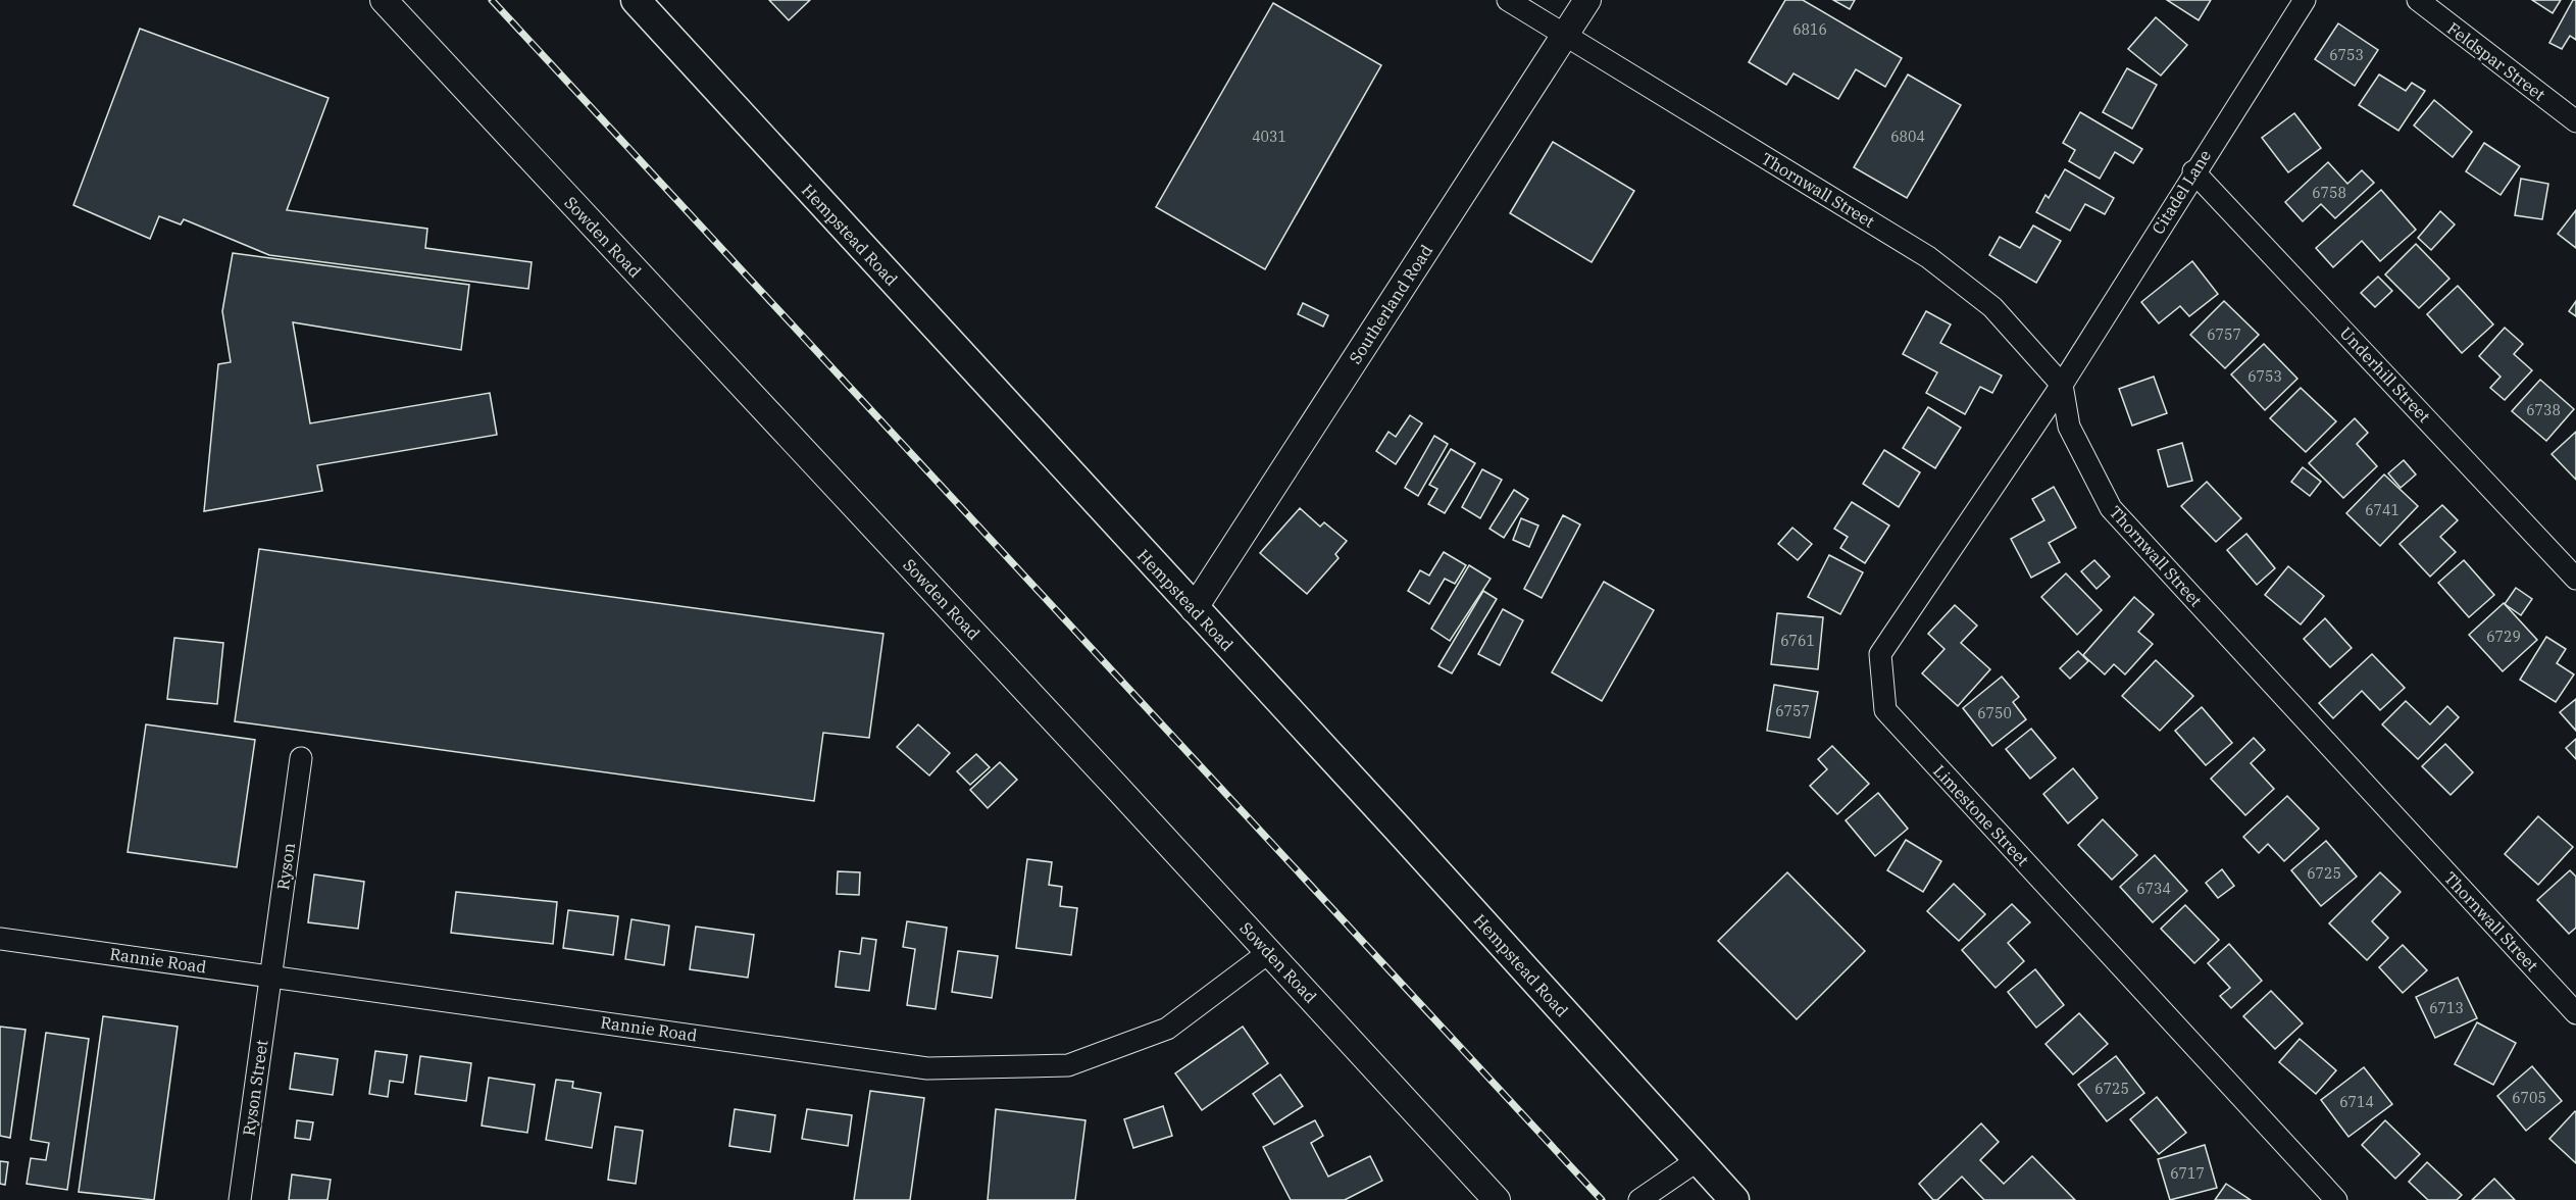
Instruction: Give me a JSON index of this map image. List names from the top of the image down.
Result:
{
  "streets": {
    "main road": ["Hempstead Road"],
    "street": [
      "Feldspar Street",
      "Thornwall Street",
      "Citadel Lane",
      "Sowden Road",
      "Southerland Road",
      "Underhill Street",
      "Limestone Street",
      "Ryson",
      "Rannie Road",
      "Ryson Street"
    ]
  },
  "crossings": [
    ["Thornwall Street", "Citadel Lane"],
    ["Thornwall Street", "Southerland Road"],
    ["Thornwall Street", "Limestone Street"],
    ["Citadel Lane", "Underhill Street"],
    ["Citadel Lane", "Limestone Street"],
    ["Hempstead Road", "Southerland Road"],
    ["Sowden Road", "Rannie Road"],
    ["Ryson", "Rannie Road"],
    ["Ryson", "Ryson Street"],
    ["Rannie Road", "Ryson Street"]
  ],
  "house_numbers": [
    "6816",
    "6753",
    "4031",
    "6804",
    "6758",
    "6757",
    "6753",
    "6738",
    "6741",
    "6729",
    "6761",
    "6757",
    "6750",
    "6725",
    "6734",
    "6713",
    "6725",
    "6705",
    "6714",
    "6717"
  ]
}
